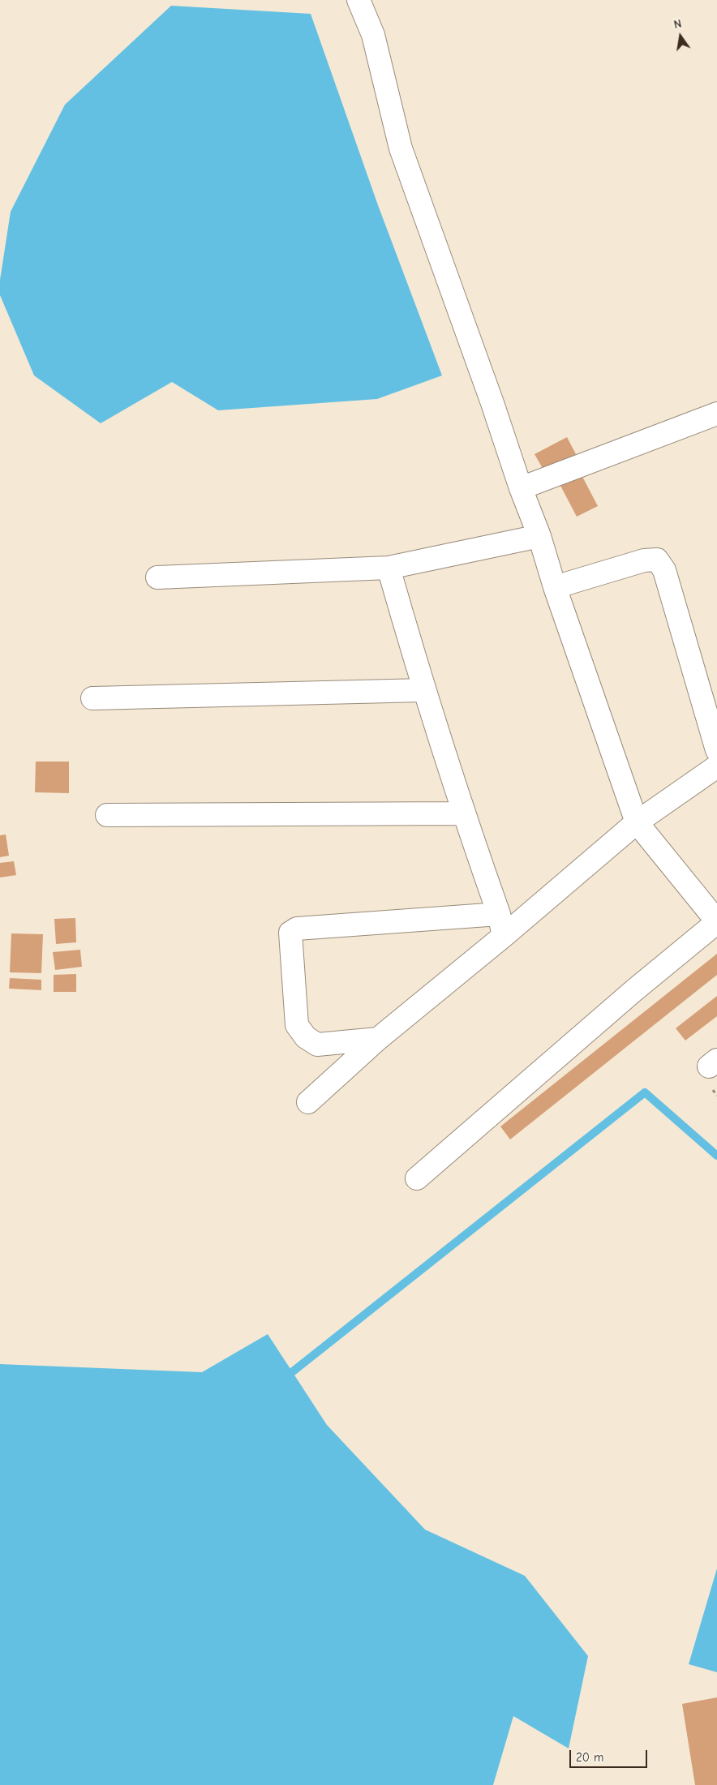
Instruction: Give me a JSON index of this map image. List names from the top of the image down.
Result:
{
  "scale_bar": "20 m",
  "north": "top"
}
